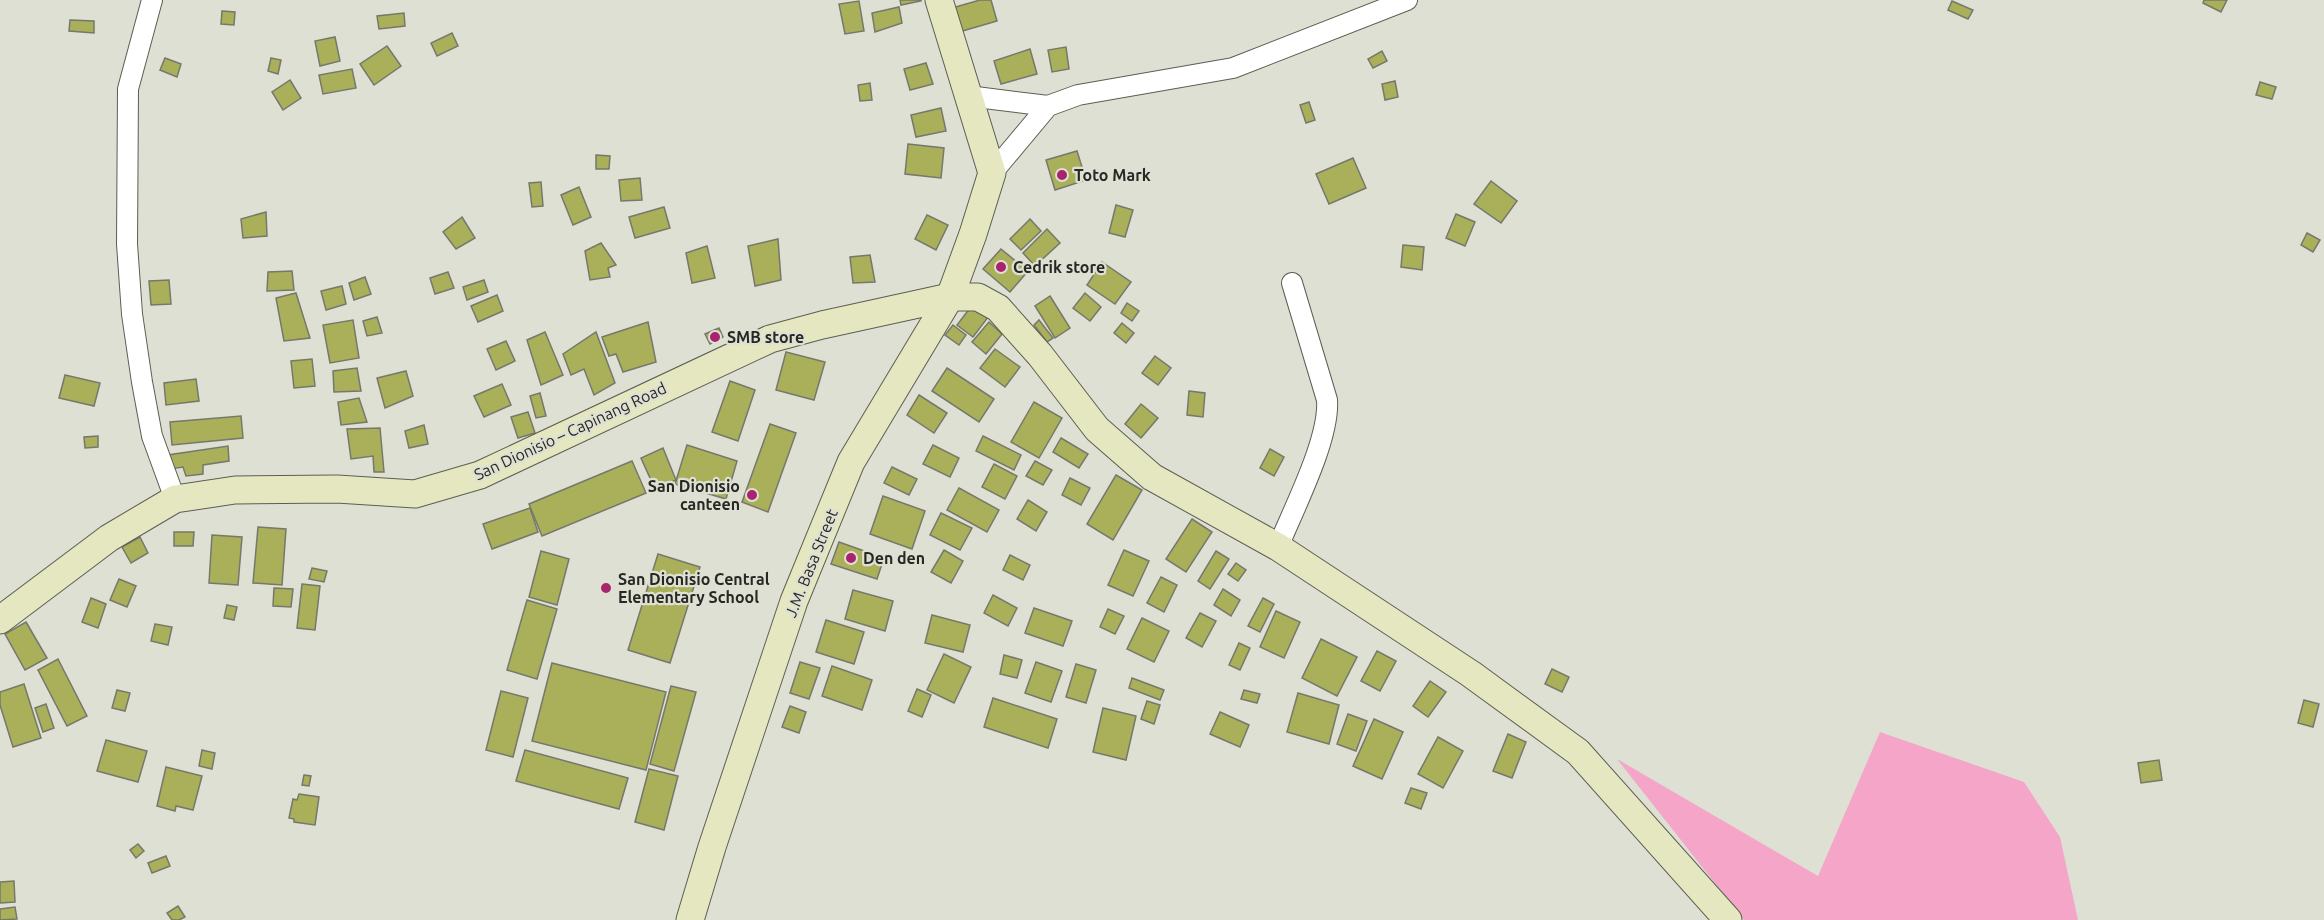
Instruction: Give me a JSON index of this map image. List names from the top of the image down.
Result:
{
  "streets": {
    "main road": ["San Dionisio – Capinang Road", "J.M. Basa Street"]
  },
  "crossings": [
    ["San Dionisio – Capinang Road", "J.M. Basa Street"]
  ],
  "places": [
    "Toto Mark",
    "Cedrik store",
    "SMB store",
    "San Dionisio canteen",
    "Den den",
    "San Dionisio Central Elementary School"
  ]
}
